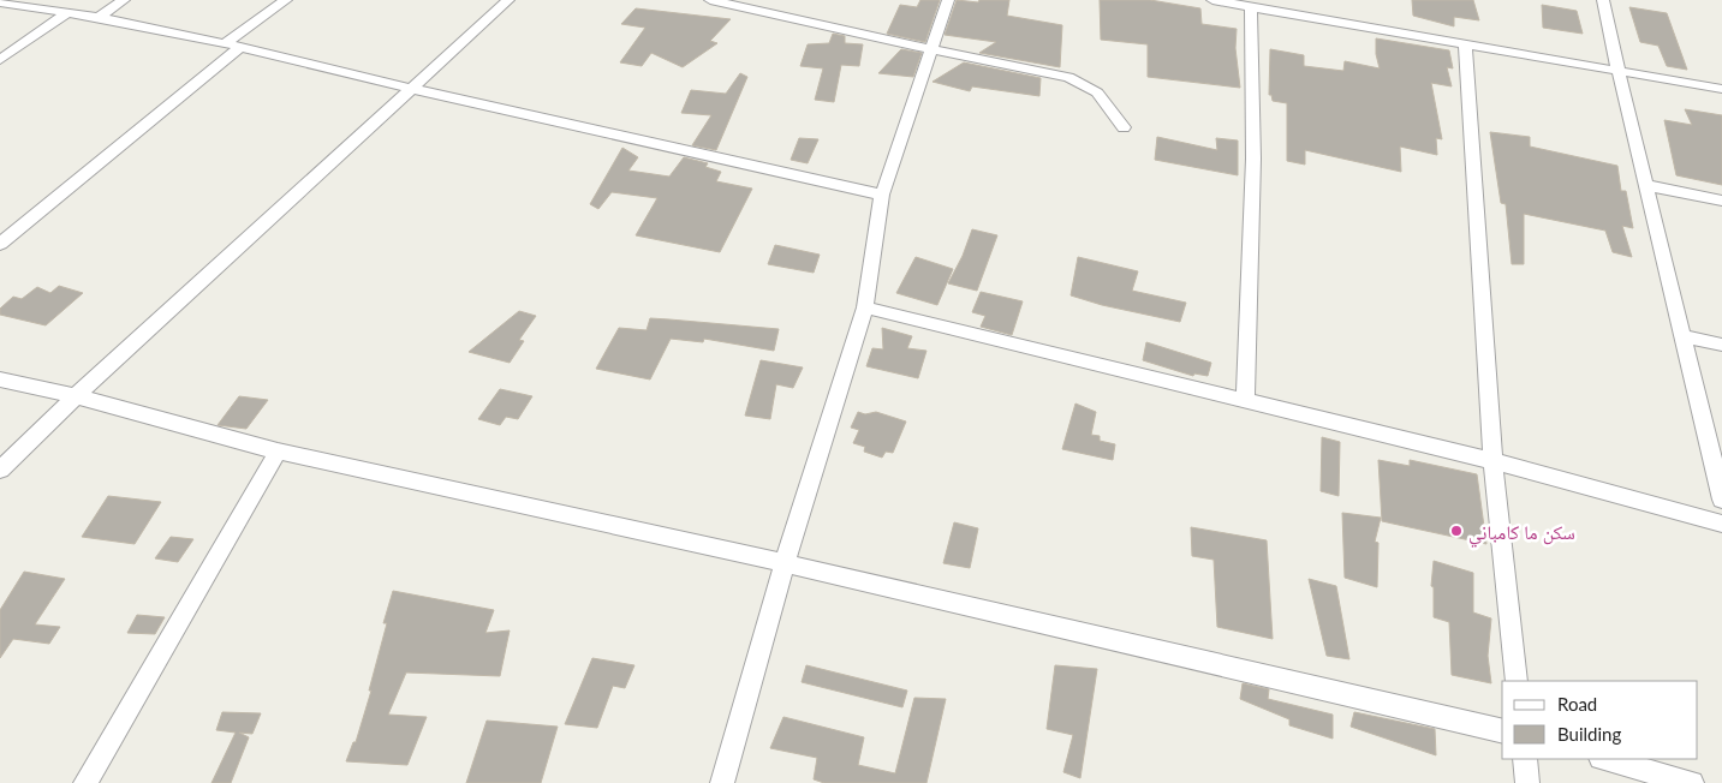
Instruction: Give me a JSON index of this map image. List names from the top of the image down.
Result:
{
  "places": ["سكن ما كامباني"],
  "legend": ["Road", "Building"]
}
